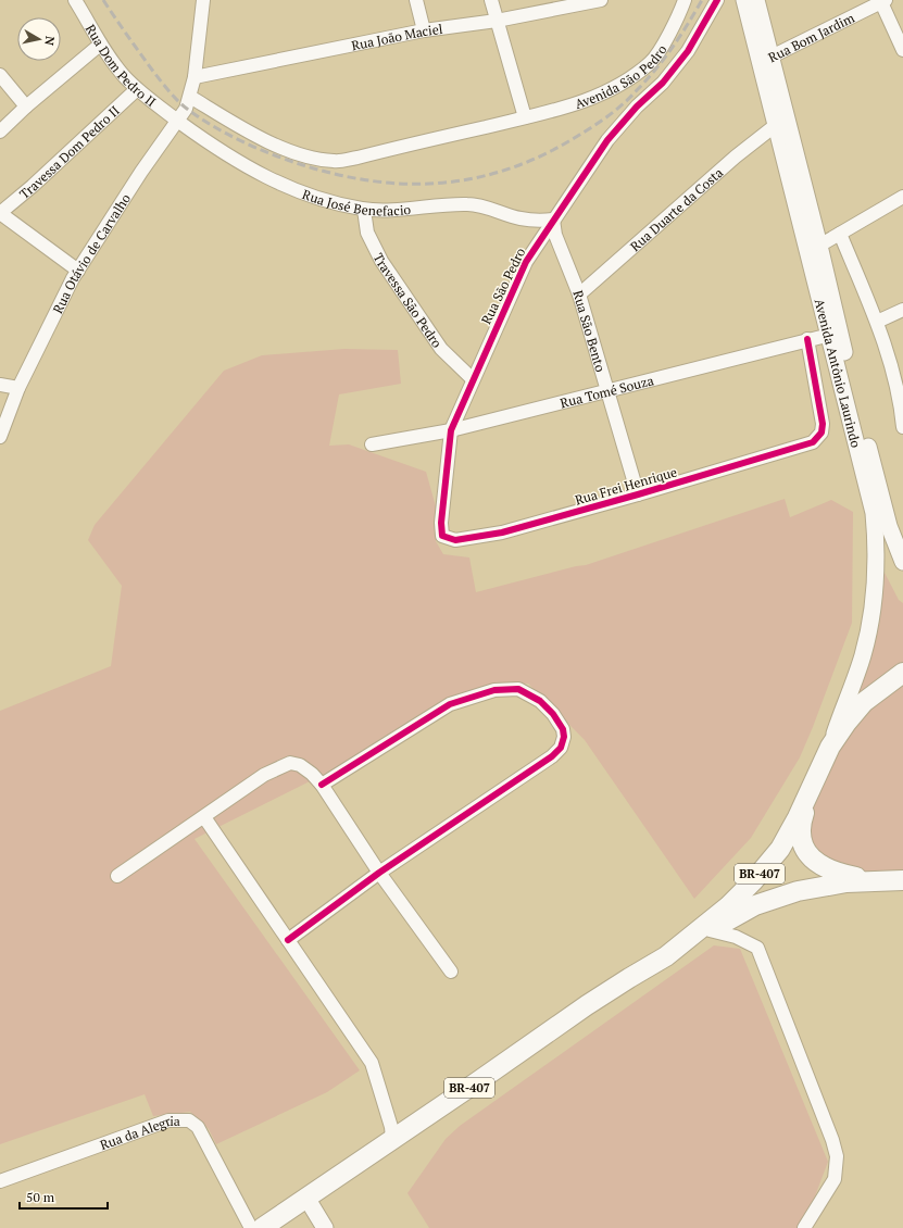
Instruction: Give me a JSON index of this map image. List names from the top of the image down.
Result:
{
  "streets": {
    "highway": ["BR-407"],
    "main road": ["Avenida Antônio Laurindo"],
    "street": [
      "Rua Bom Jardim",
      "Rua João Maciel",
      "Rua Dom Pedro II",
      "Avenida São Pedro",
      "Travessa Dom Pedro II",
      "Rua José Benefacio",
      "Rua Duarte da Costa",
      "Rua Otávio de Carvalho",
      "Rua São Pedro",
      "Travessa São Pedro",
      "Rua São Bento",
      "Rua Tomé Souza",
      "Rua Frei Henrique",
      "Rua da Alegria"
    ]
  },
  "crossings": [
    ["Rua Bom Jardim", "Avenida Antônio Laurindo"],
    ["Rua João Maciel", "Rua Otávio de Carvalho"],
    ["Rua Dom Pedro II", "Travessa Dom Pedro II"],
    ["Rua Dom Pedro II", "Rua José Benefacio"],
    ["Rua Dom Pedro II", "Rua Otávio de Carvalho"],
    ["Rua José Benefacio", "Rua Otávio de Carvalho"],
    ["Rua José Benefacio", "Rua São Pedro"],
    ["Rua José Benefacio", "Travessa São Pedro"],
    ["Rua José Benefacio", "Rua São Bento"],
    ["Rua Duarte da Costa", "Rua São Bento"],
    ["Rua Duarte da Costa", "Avenida Antônio Laurindo"],
    ["Rua São Pedro", "Travessa São Pedro"],
    ["Rua São Pedro", "Rua São Bento"],
    ["Rua São Pedro", "Rua Tomé Souza"],
    ["Rua São Pedro", "Rua Frei Henrique"],
    ["Rua São Bento", "Rua Tomé Souza"],
    ["Rua São Bento", "Rua Frei Henrique"],
    ["Avenida Antônio Laurindo", "Rua Tomé Souza"],
    ["Avenida Antônio Laurindo", "BR-407"],
    ["Rua Tomé Souza", "Rua Frei Henrique"]
  ],
  "scale_bar": "50 m",
  "north": "right"
}
